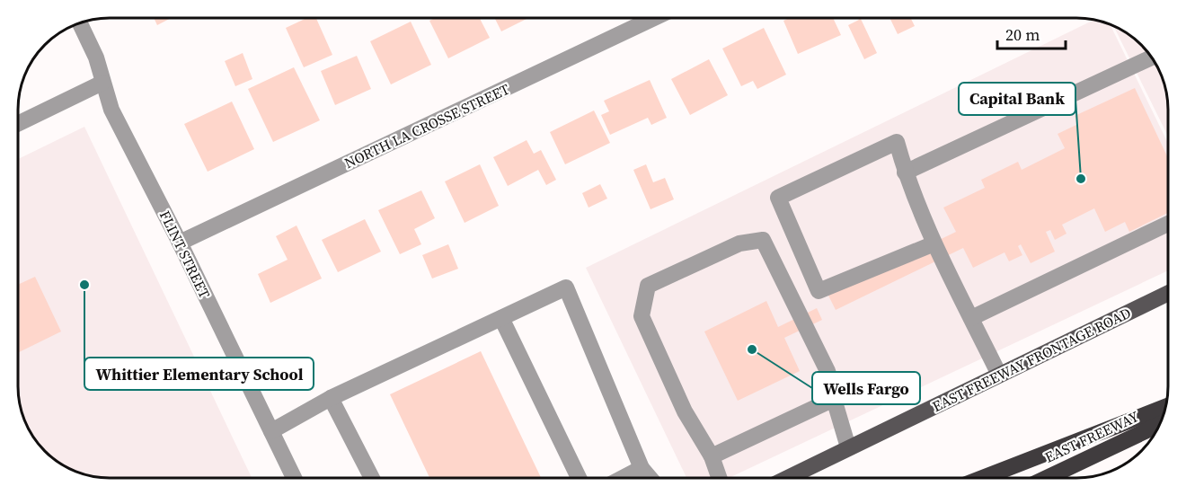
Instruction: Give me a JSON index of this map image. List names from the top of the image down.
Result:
{
  "streets": {
    "highway": ["EAST FREEWAY"],
    "main road": ["EAST FREEWAY FRONTAGE ROAD"],
    "street": ["NORTH LA CROSSE STREET", "FLINT STREET"]
  },
  "crossings": [
    ["NORTH LA CROSSE STREET", "FLINT STREET"]
  ],
  "places": ["Capital Bank", "Whittier Elementary School", "Wells Fargo"],
  "scale_bar": "20 m"
}
